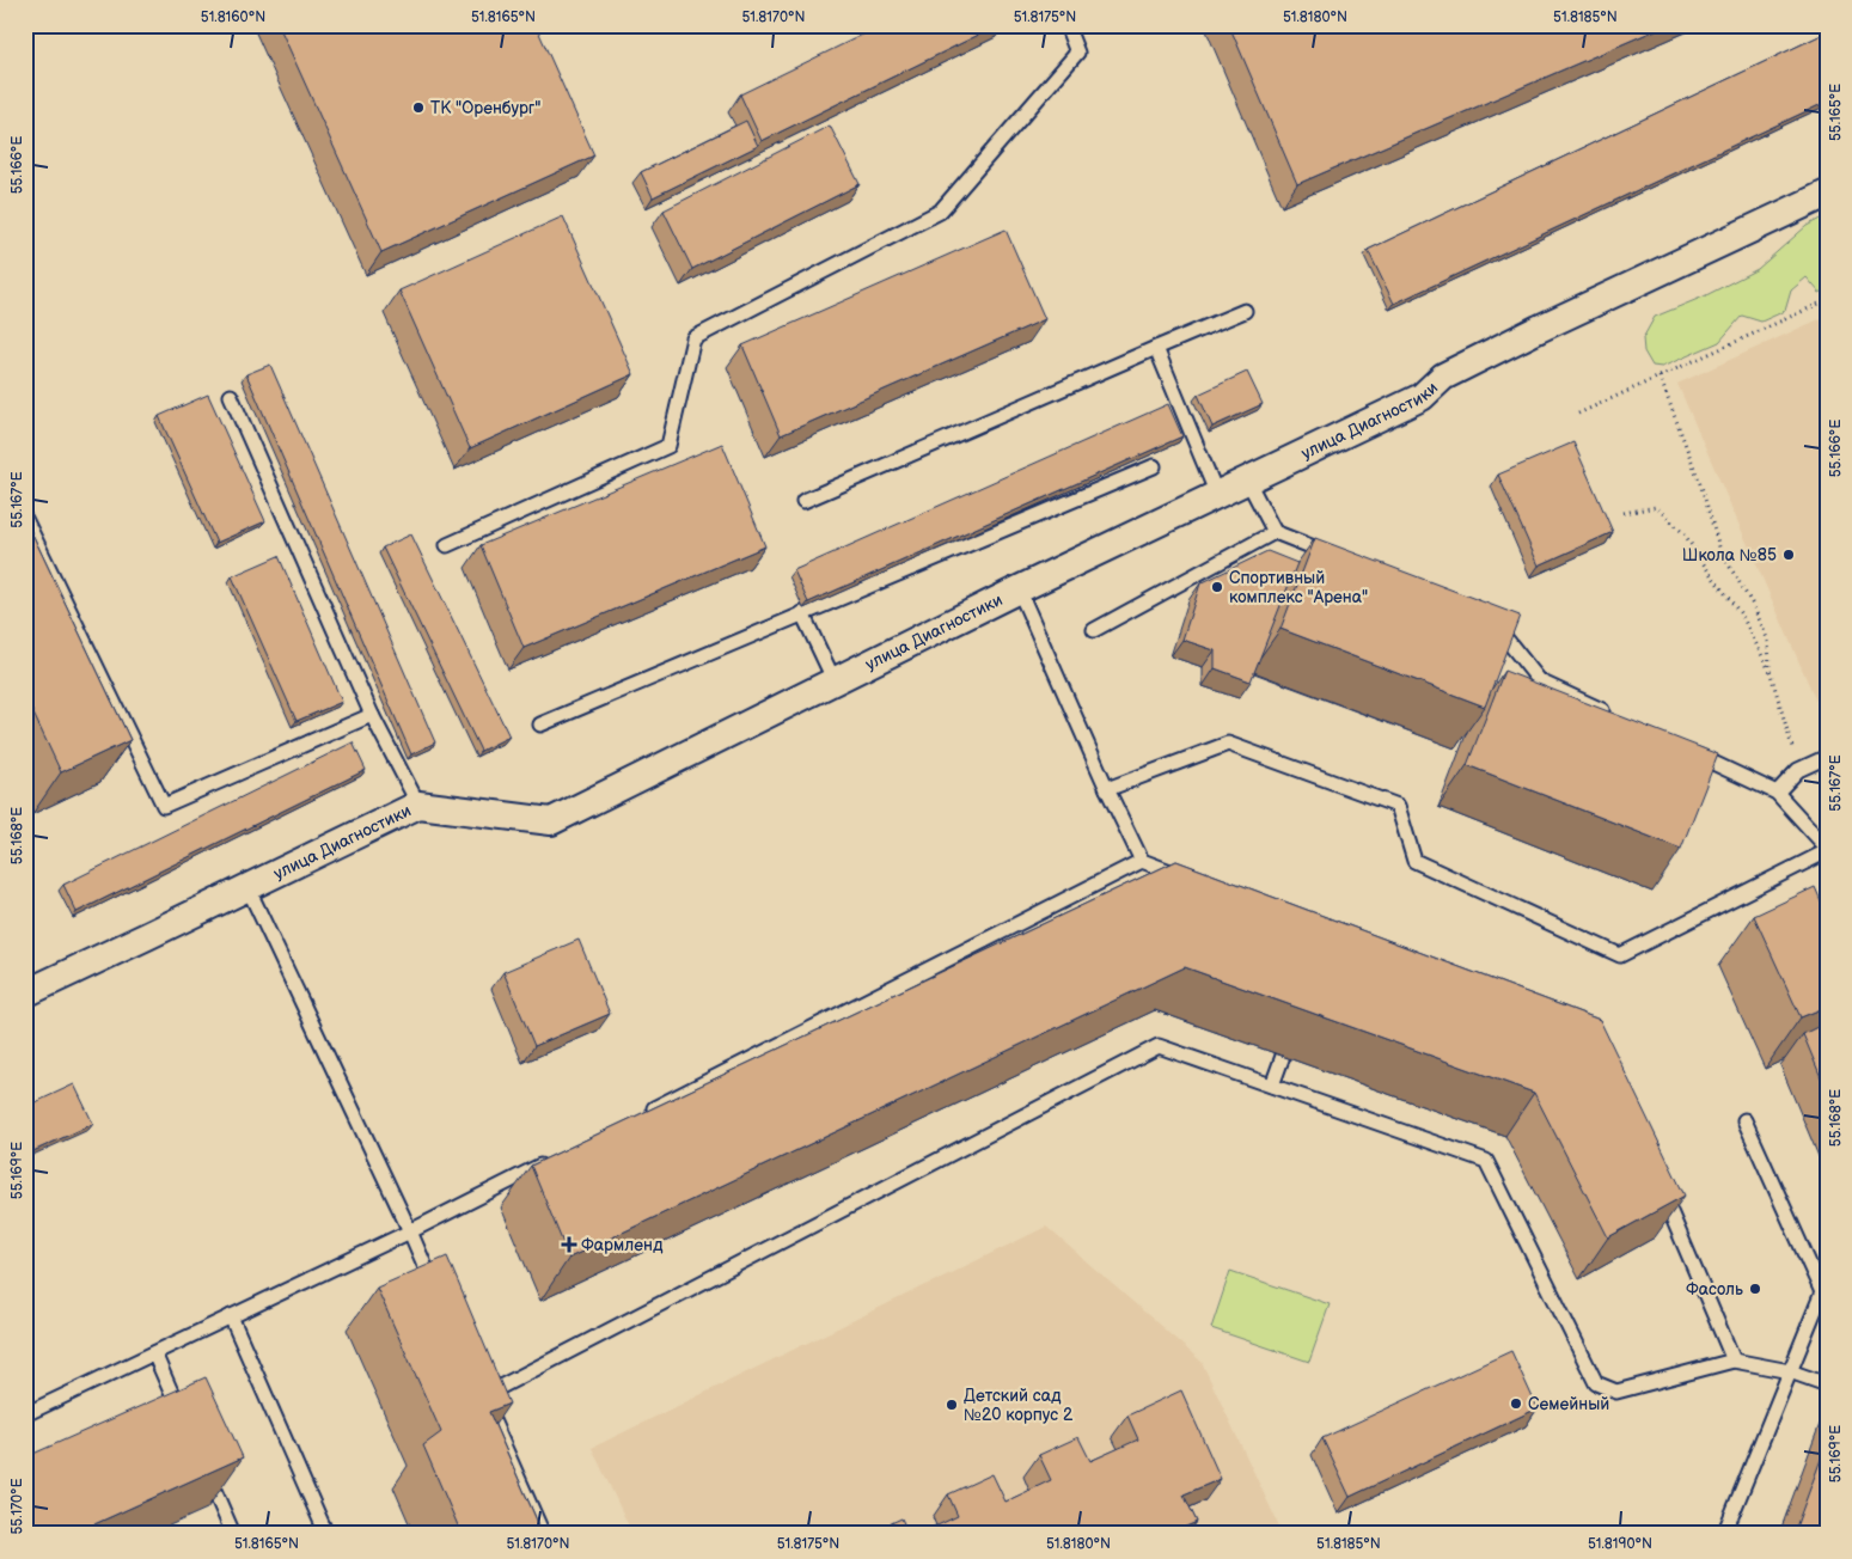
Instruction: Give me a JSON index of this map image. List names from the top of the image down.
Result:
{
  "streets": {
    "street": ["улица Диагностики"]
  },
  "places": {
    "other": [
      "ТК \"Оренбург\"",
      "Школа №85",
      "Спортивный комплекс \"Арена\"",
      "Фасоль",
      "Семейный",
      "Детский сад №20 корпус 2"
    ],
    "health": ["Фармленд"]
  },
  "coordinates": [
    "51.8160°N",
    "51.8165°N",
    "51.8170°N",
    "51.8175°N",
    "51.8180°N",
    "51.8185°N",
    "55.165°E",
    "55.166°E",
    "55.167°E",
    "55.168°E",
    "55.169°E",
    "55.170°E",
    "51.8190°N"
  ]
}
